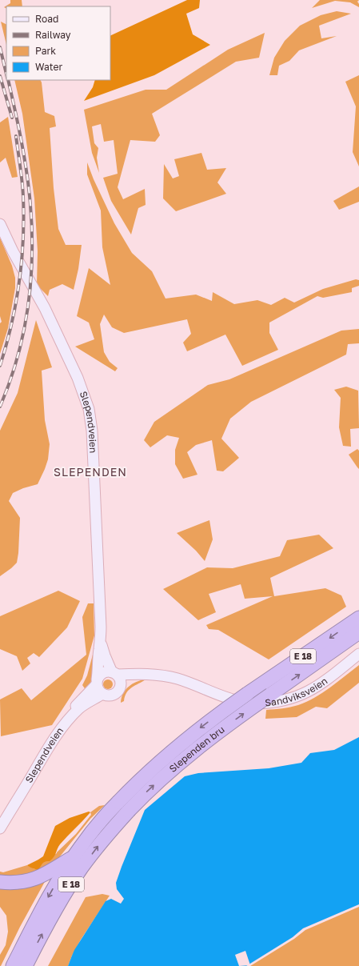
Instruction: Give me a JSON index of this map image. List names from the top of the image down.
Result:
{
  "streets": {
    "highway": ["E 18", "Slependen bru"],
    "main road": ["Slependveien", "Sandviksveien"]
  },
  "crossings": [
    ["Slependveien", "Sandviksveien"],
    ["E 18", "Slependen bru"]
  ],
  "districts": ["SLEPENDEN"],
  "legend": [
    "Road",
    "Railway",
    "Park",
    "Water"
  ]
}
